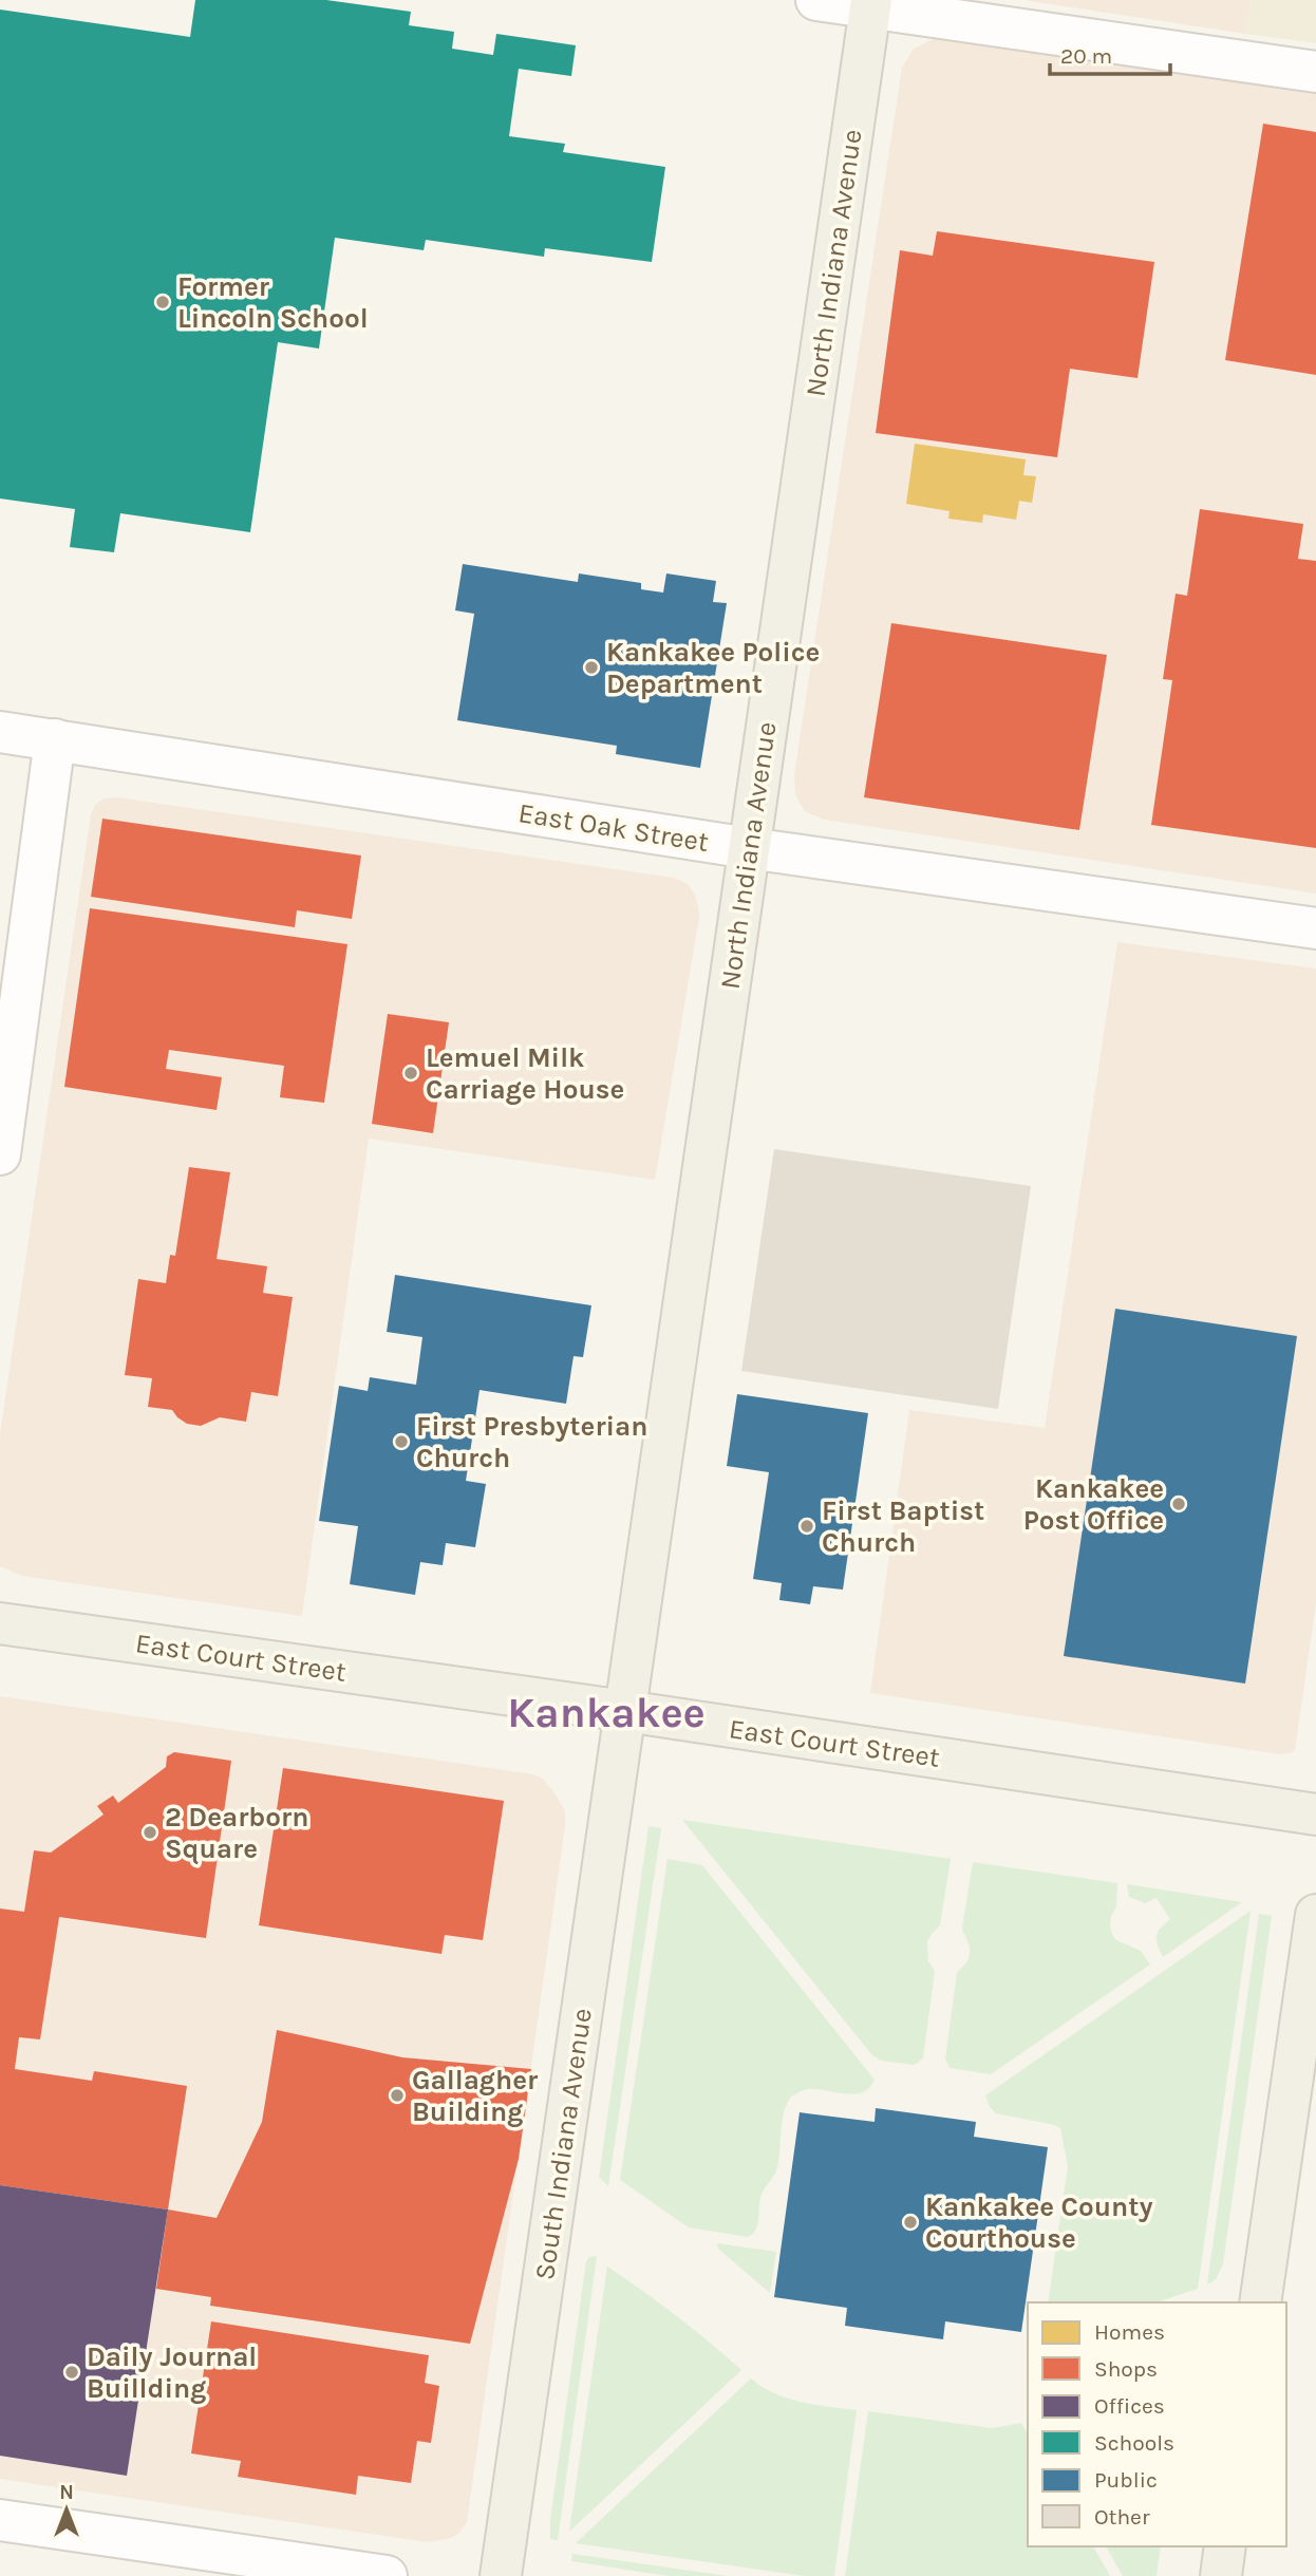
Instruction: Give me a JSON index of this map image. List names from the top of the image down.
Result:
{
  "streets": {
    "main road": ["North Indiana Avenue", "East Court Street", "South Indiana Avenue"],
    "street": ["East Oak Street"]
  },
  "crossings": [
    ["North Indiana Avenue", "East Oak Street"],
    ["North Indiana Avenue", "East Court Street"],
    ["North Indiana Avenue", "South Indiana Avenue"],
    ["East Court Street", "South Indiana Avenue"]
  ],
  "districts": ["Kankakee"],
  "places": [
    "Former Lincoln School",
    "Kankakee Police Department",
    "Lemuel Milk Carriage House",
    "First Presbyterian Church",
    "Kankakee Post Office",
    "First Baptist Church",
    "2 Dearborn Square",
    "Gallagher Building",
    "Kankakee County Courthouse",
    "Daily Journal Buillding"
  ],
  "legend": [
    "Homes",
    "Shops",
    "Offices",
    "Schools",
    "Public",
    "Other"
  ],
  "scale_bar": "20 m",
  "north": "top"
}
